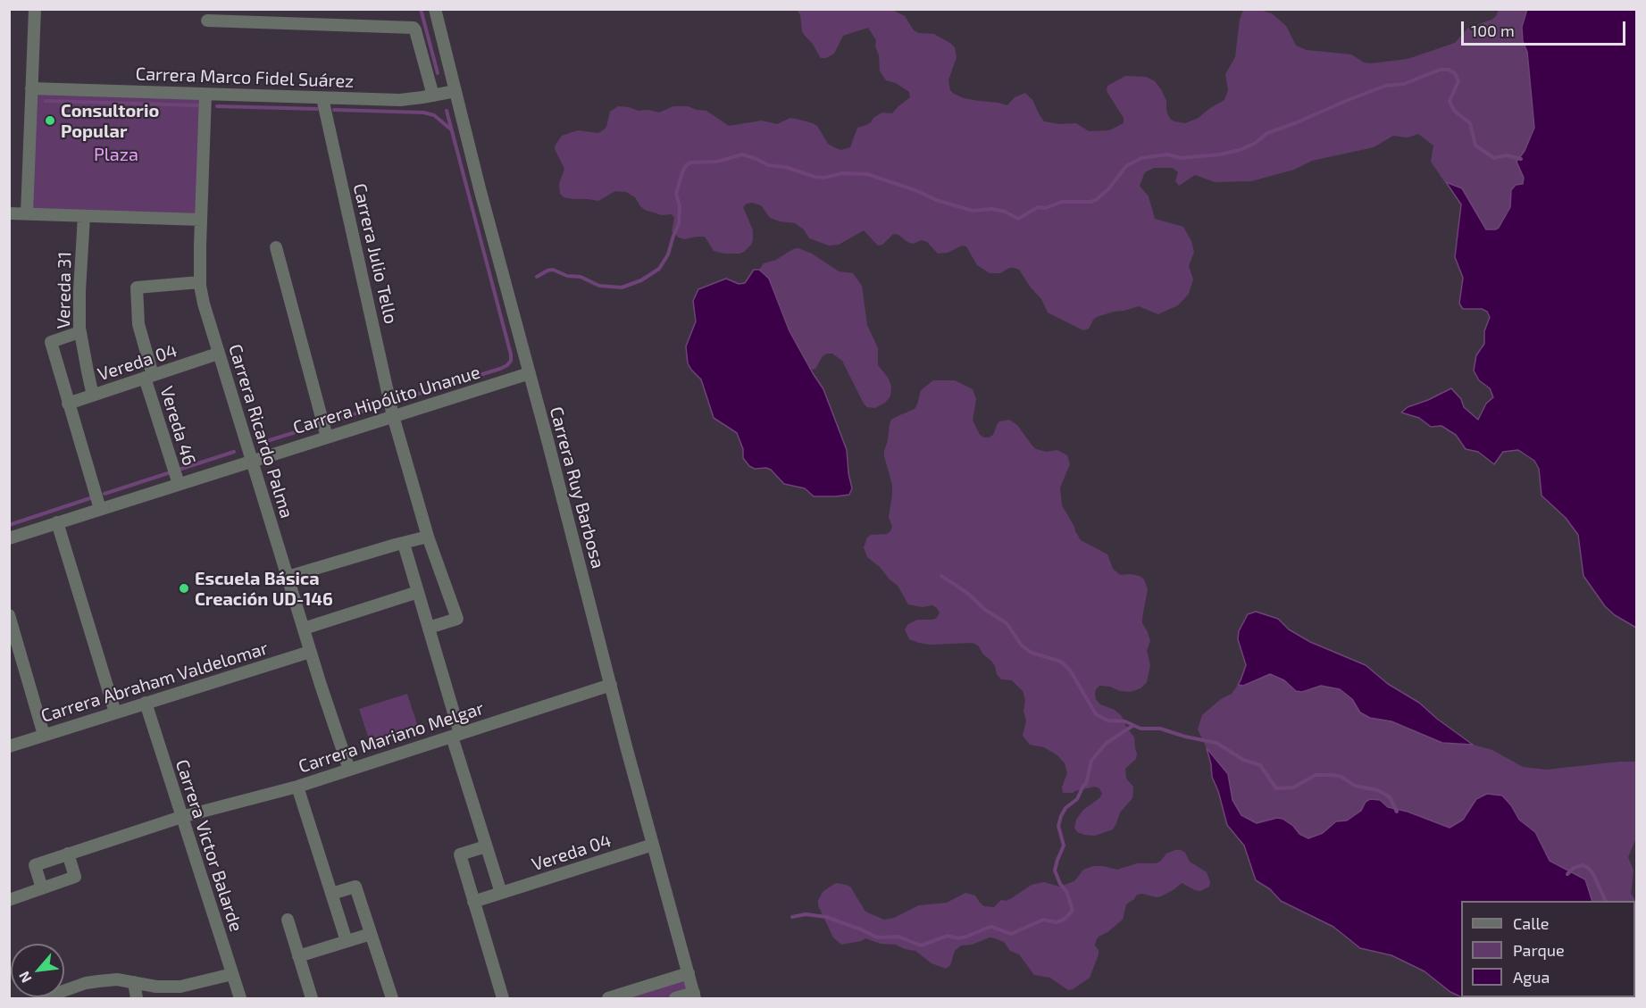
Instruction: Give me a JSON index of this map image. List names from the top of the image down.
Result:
{
  "streets": {
    "street": [
      "Carrera Marco Fidel Suárez",
      "Carrera Julio Tello",
      "Vereda 31",
      "Vereda 04",
      "Carrera Hipólito Unanue",
      "Vereda 46",
      "Carrera Ricardo Palma",
      "Carrera Ruy Barbosa",
      "Carrera Abraham Valdelomar",
      "Carrera Mariano Melgar",
      "Carrera Victor Balarde"
    ]
  },
  "crossings": [
    ["Carrera Marco Fidel Suárez", "Carrera Julio Tello"],
    ["Carrera Marco Fidel Suárez", "Carrera Ricardo Palma"],
    ["Carrera Marco Fidel Suárez", "Carrera Ruy Barbosa"],
    ["Carrera Julio Tello", "Carrera Hipólito Unanue"],
    ["Vereda 31", "Vereda 04"],
    ["Vereda 31", "Carrera Hipólito Unanue"],
    ["Vereda 04", "Vereda 46"],
    ["Vereda 04", "Carrera Ricardo Palma"],
    ["Vereda 04", "Carrera Ruy Barbosa"],
    ["Carrera Hipólito Unanue", "Vereda 46"],
    ["Carrera Hipólito Unanue", "Carrera Ricardo Palma"],
    ["Carrera Hipólito Unanue", "Carrera Ruy Barbosa"],
    ["Vereda 46", "Carrera Ricardo Palma"],
    ["Carrera Ricardo Palma", "Carrera Abraham Valdelomar"],
    ["Carrera Ricardo Palma", "Carrera Mariano Melgar"],
    ["Carrera Ruy Barbosa", "Carrera Mariano Melgar"],
    ["Carrera Abraham Valdelomar", "Carrera Victor Balarde"],
    ["Carrera Mariano Melgar", "Carrera Victor Balarde"]
  ],
  "parks": ["Plaza"],
  "places": ["Consultorio Popular", "Escuela Básica Creación UD-146"],
  "legend": ["Calle", "Parque", "Agua"],
  "scale_bar": "100 m",
  "north": "bottom left"
}
